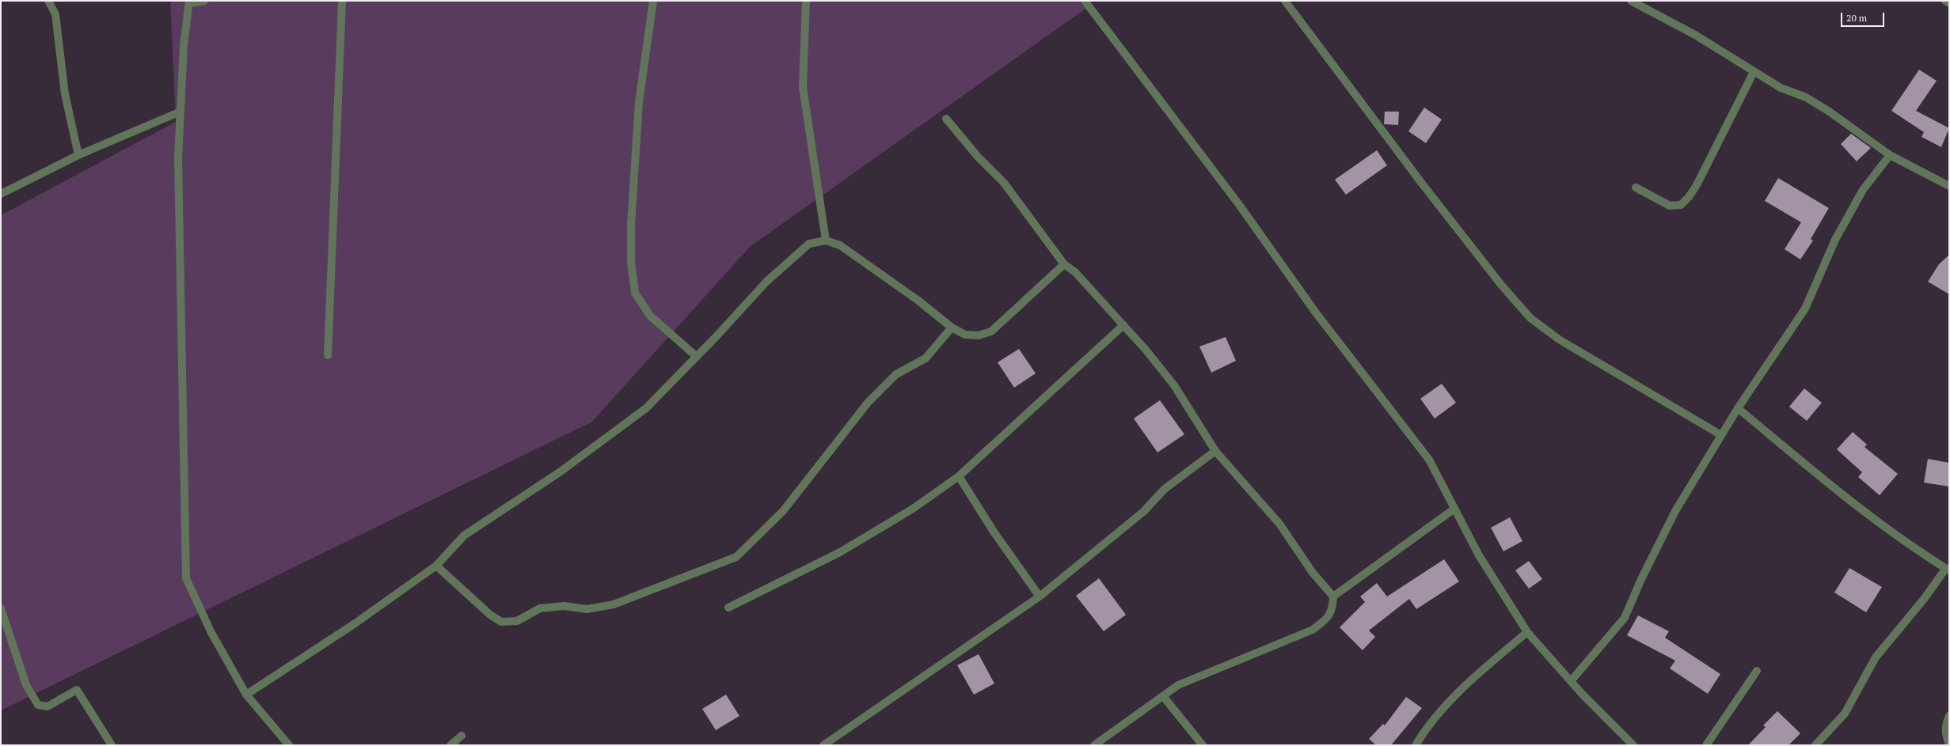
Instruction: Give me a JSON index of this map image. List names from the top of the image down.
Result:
{
  "scale_bar": "20 m"
}
